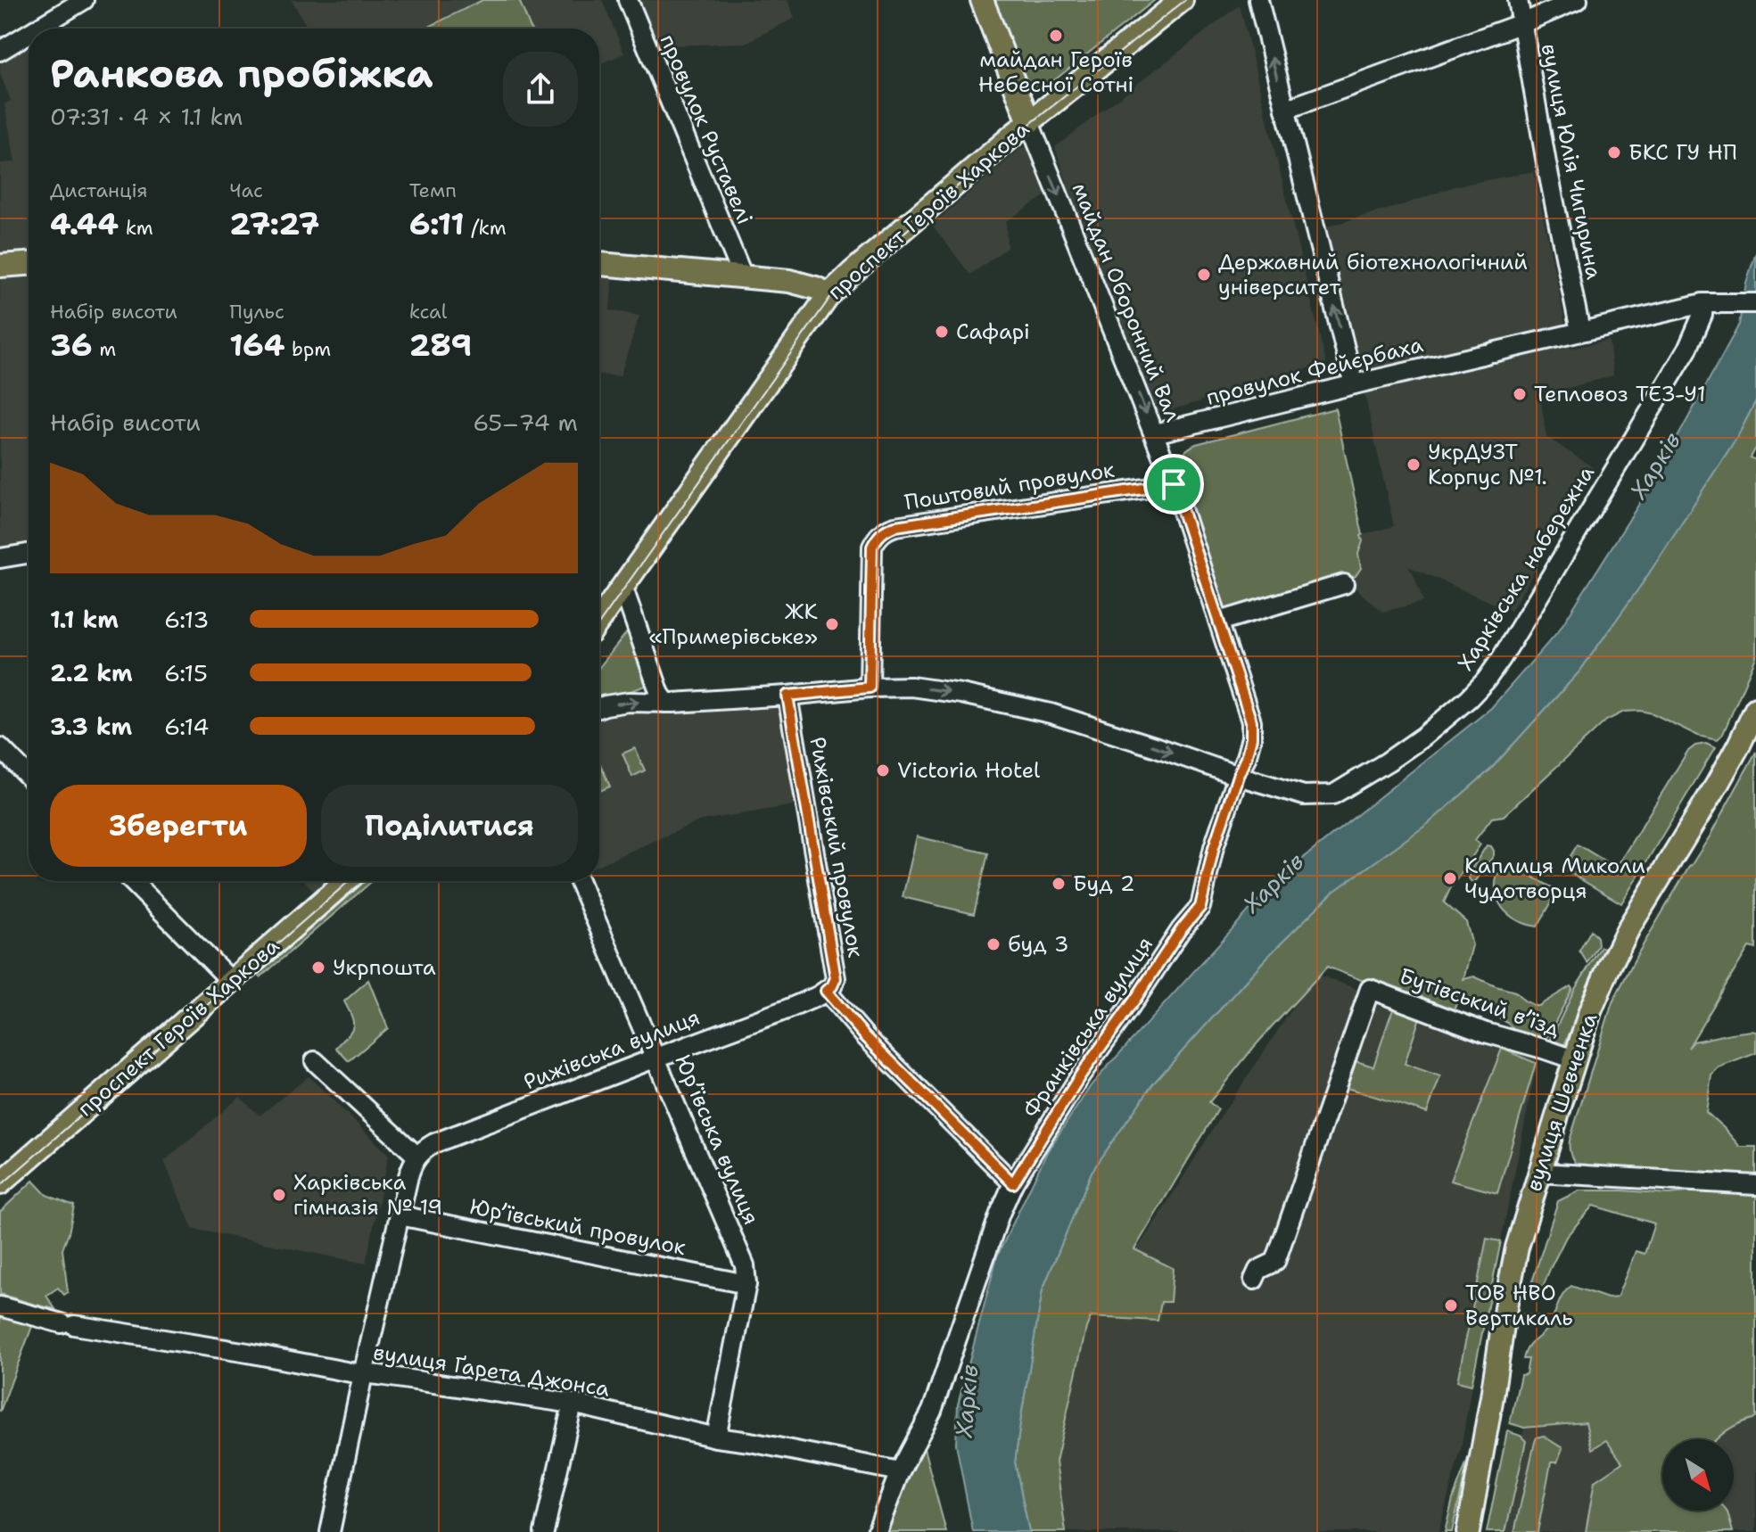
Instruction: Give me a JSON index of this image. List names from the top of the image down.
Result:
{
  "streets": {
    "main road": ["проспект Героїв Харкова", "вулиця Шевченка"],
    "street": [
      "провулок Руставелі",
      "вулиця Юлія Чигирина",
      "майдан Оборонний Вал",
      "провулок Фейєрбаха",
      "Поштовий провулок",
      "Харківська набережна",
      "Рижівський провулок",
      "Бутівський в’їзд",
      "Франківська вулиця",
      "Рижівська вулиця",
      "Юр’ївська вулиця",
      "Юр’ївський провулок",
      "вулиця Ґарета Джонса"
    ]
  },
  "crossings": [
    ["вулиця Юлія Чигирина", "провулок Фейєрбаха"],
    ["проспект Героїв Харкова", "майдан Оборонний Вал"],
    ["майдан Оборонний Вал", "провулок Фейєрбаха"],
    ["майдан Оборонний Вал", "Поштовий провулок"],
    ["майдан Оборонний Вал", "Франківська вулиця"],
    ["провулок Фейєрбаха", "Харківська набережна"],
    ["Поштовий провулок", "Харківська набережна"],
    ["Харківська набережна", "Рижівський провулок"],
    ["Харківська набережна", "Франківська вулиця"],
    ["Рижівський провулок", "Рижівська вулиця"],
    ["Бутівський в’їзд", "вулиця Шевченка"],
    ["Франківська вулиця", "вулиця Ґарета Джонса"],
    ["Рижівська вулиця", "Юр’ївська вулиця"],
    ["Юр’ївська вулиця", "Юр’ївський провулок"],
    ["Юр’ївська вулиця", "вулиця Ґарета Джонса"]
  ],
  "one_way": ["майдан Оборонний Вал"],
  "water": ["Харків"],
  "places": [
    "майдан Героїв Небесної Сотні",
    "БКС ГУ НП",
    "Державний біотехнологічний університет",
    "Сафарі",
    "Тепловоз ТЕ3-У1",
    "УкрДУЗТ Корпус №1.",
    "ЖК «Примерівське»",
    "Victoria Hotel",
    "Каплиця Миколи Чудотворця",
    "Буд 2",
    "буд 3",
    "Укрпошта",
    "Харківська гімназія № 19",
    "ТОВ НВО Вертикаль"
  ],
  "north": "bottom right",
  "page": {
    "heading": ["Ранкова пробіжка", "07:31 · 4 × 1.1 km"],
    "stats": [
      ["Дистанція", "4.44 km"],
      ["Час", "27:27"],
      ["Темп", "6:11 /km"],
      ["Набір висоти", "36 m"],
      ["Пульс", "164 bpm"],
      ["kcal", "289"]
    ],
    "chart": ["Набір висоти", "65–74 m"],
    "list": [
      {
        "name": "1.1 km",
        "note": "6:13"
      },
      {
        "name": "2.2 km",
        "note": "6:15"
      },
      {
        "name": "3.3 km",
        "note": "6:14"
      }
    ],
    "buttons": ["Зберегти", "Поділитися"]
  }
}
